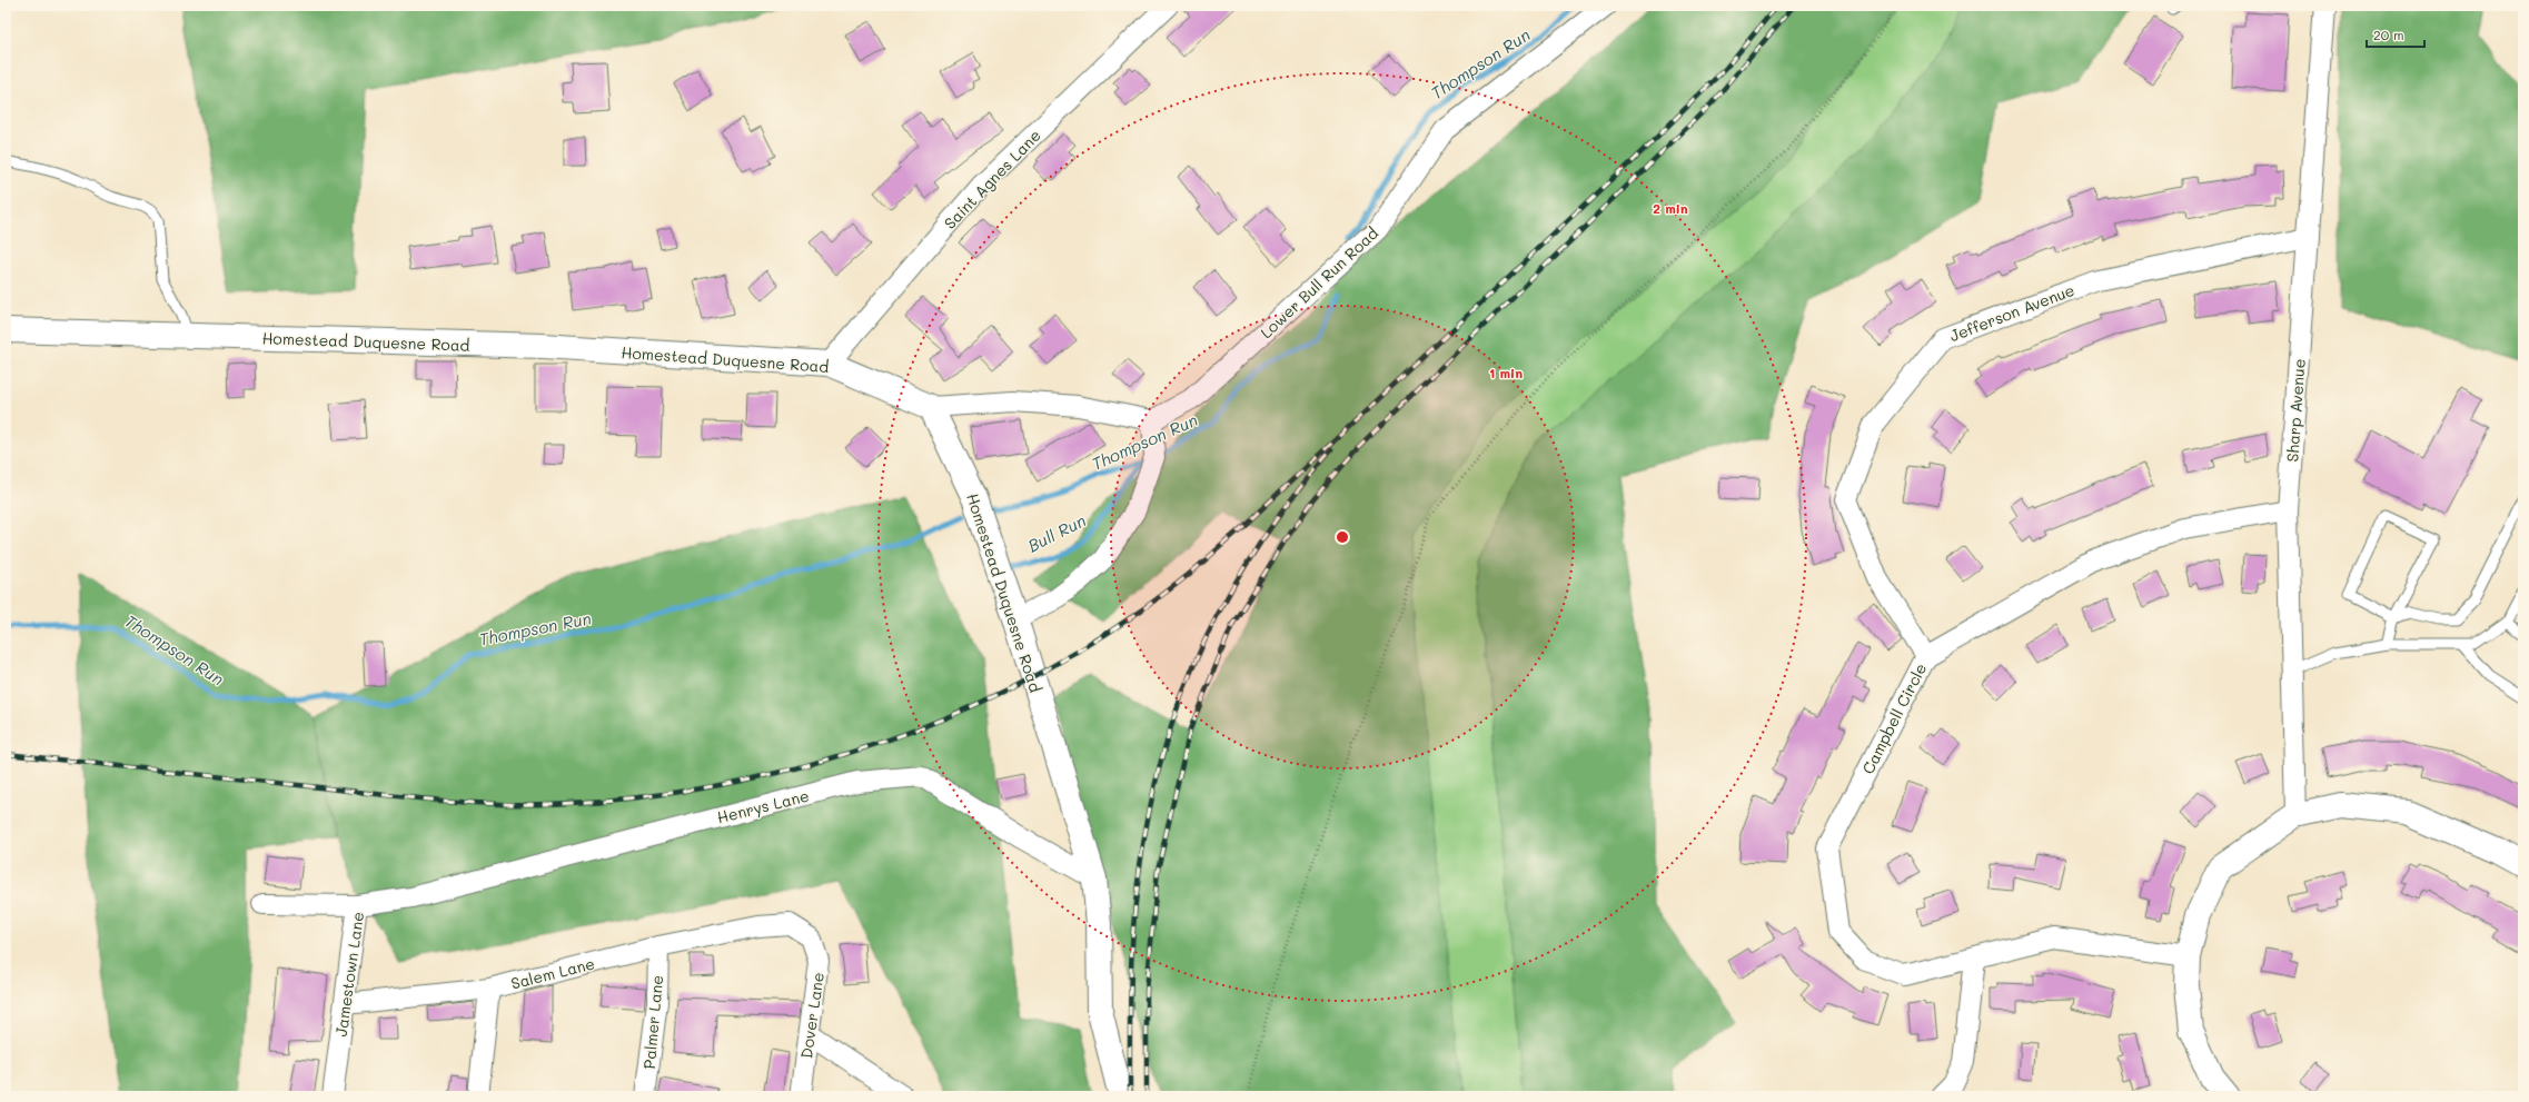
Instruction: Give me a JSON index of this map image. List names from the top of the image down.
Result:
{
  "streets": {
    "street": [
      "Saint Agnes Lane",
      "Lower Bull Run Road",
      "Jefferson Avenue",
      "Homestead Duquesne Road",
      "Sharp Avenue",
      "Campbell Circle",
      "Henrys Lane",
      "Salem Lane",
      "Jamestown Lane",
      "Dover Lane",
      "Palmer Lane"
    ]
  },
  "crossings": [
    ["Saint Agnes Lane", "Homestead Duquesne Road"],
    ["Jefferson Avenue", "Sharp Avenue"],
    ["Jefferson Avenue", "Campbell Circle"],
    ["Homestead Duquesne Road", "Henrys Lane"],
    ["Sharp Avenue", "Campbell Circle"],
    ["Henrys Lane", "Jamestown Lane"],
    ["Salem Lane", "Jamestown Lane"],
    ["Salem Lane", "Dover Lane"],
    ["Salem Lane", "Palmer Lane"]
  ],
  "water": ["Thompson Run", "Bull Run"],
  "scale_bar": "20 m",
  "rings": ["2 min", "1 min"]
}
